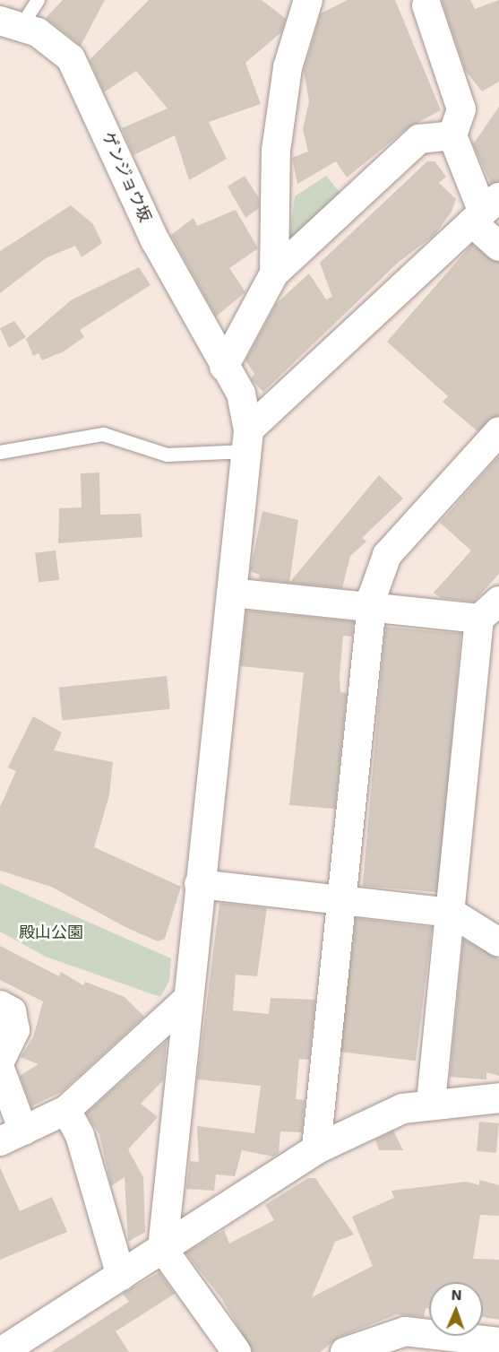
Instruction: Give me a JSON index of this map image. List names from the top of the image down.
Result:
{
  "streets": {
    "street": ["ゲンジョウ坂"]
  },
  "parks": ["殿山公園"],
  "north": "top"
}
